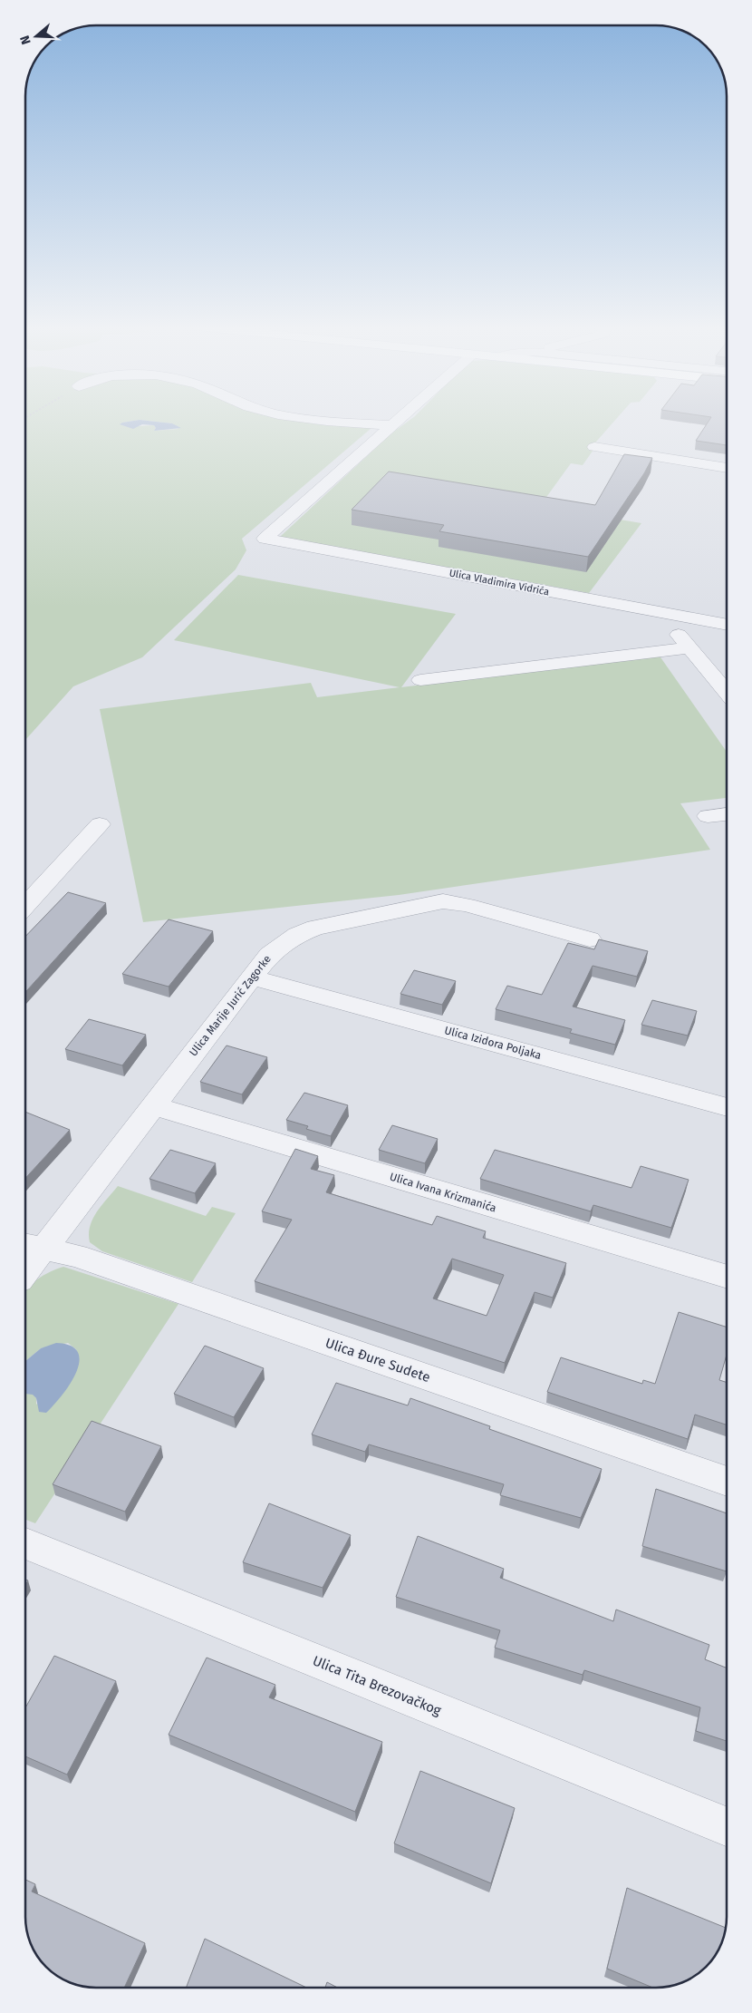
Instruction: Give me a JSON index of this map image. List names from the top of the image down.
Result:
{
  "streets": {
    "street": [
      "Ulica Vladimira Vidrića",
      "Ulica Marije Jurić Zagorke",
      "Ulica Izidora Poljaka",
      "Ulica Ivana Krizmanića",
      "Ulica Đure Sudete",
      "Ulica Tita Brezovačkog"
    ]
  },
  "crossings": [
    ["Ulica Marije Jurić Zagorke", "Ulica Izidora Poljaka"],
    ["Ulica Marije Jurić Zagorke", "Ulica Ivana Krizmanića"],
    ["Ulica Marije Jurić Zagorke", "Ulica Đure Sudete"]
  ],
  "north": "left"
}
